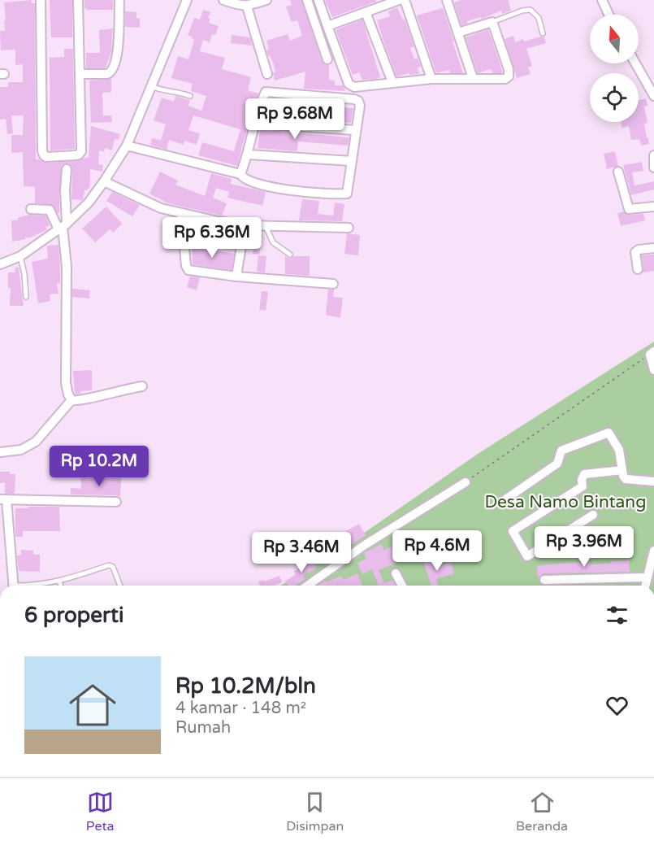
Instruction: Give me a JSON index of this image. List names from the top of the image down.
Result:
{
  "parks": ["Desa Namo Bintang"],
  "north": "top",
  "page": {
    "price": [
      "Rp 9.68M",
      "Rp 6.36M",
      "Rp 10.2M",
      "Rp 3.96M",
      "Rp 4.6M",
      "Rp 3.46M"
    ],
    "heading": "6 properti",
    "list": [
      {
        "name": "Rp 10.2M/bln",
        "note": "4 kamar · 148 m² · Rumah"
      }
    ],
    "tabs": ["Peta", "Disimpan", "Beranda"]
  }
}
